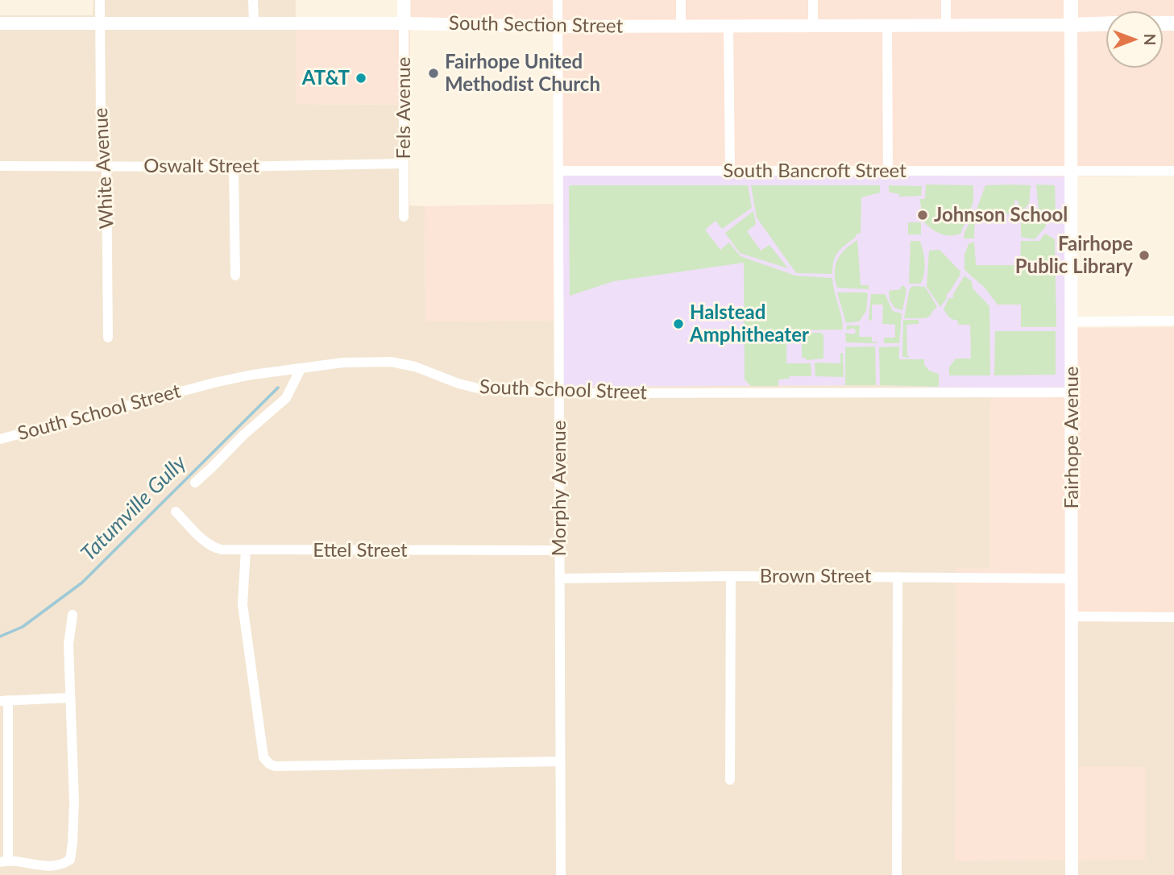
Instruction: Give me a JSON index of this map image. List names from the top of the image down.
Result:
{
  "streets": {
    "main road": ["Fairhope Avenue"],
    "street": [
      "South Section Street",
      "Fels Avenue",
      "Oswalt Street",
      "White Avenue",
      "South Bancroft Street",
      "South School Street",
      "Morphy Avenue",
      "Ettel Street",
      "Brown Street"
    ]
  },
  "crossings": [
    ["South Section Street", "Fels Avenue"],
    ["South Section Street", "White Avenue"],
    ["South Section Street", "Fairhope Avenue"],
    ["South Section Street", "Morphy Avenue"],
    ["Fels Avenue", "Oswalt Street"],
    ["Oswalt Street", "White Avenue"],
    ["South Bancroft Street", "Fairhope Avenue"],
    ["South Bancroft Street", "Morphy Avenue"],
    ["South School Street", "Fairhope Avenue"],
    ["South School Street", "Morphy Avenue"],
    ["Fairhope Avenue", "Brown Street"],
    ["Morphy Avenue", "Ettel Street"],
    ["Morphy Avenue", "Brown Street"]
  ],
  "water": ["Tatumville Gully"],
  "places": [
    "Fairhope United Methodist Church",
    "AT&T",
    "Johnson School",
    "Fairhope Public Library",
    "Halstead Amphitheater"
  ],
  "north": "right"
}
